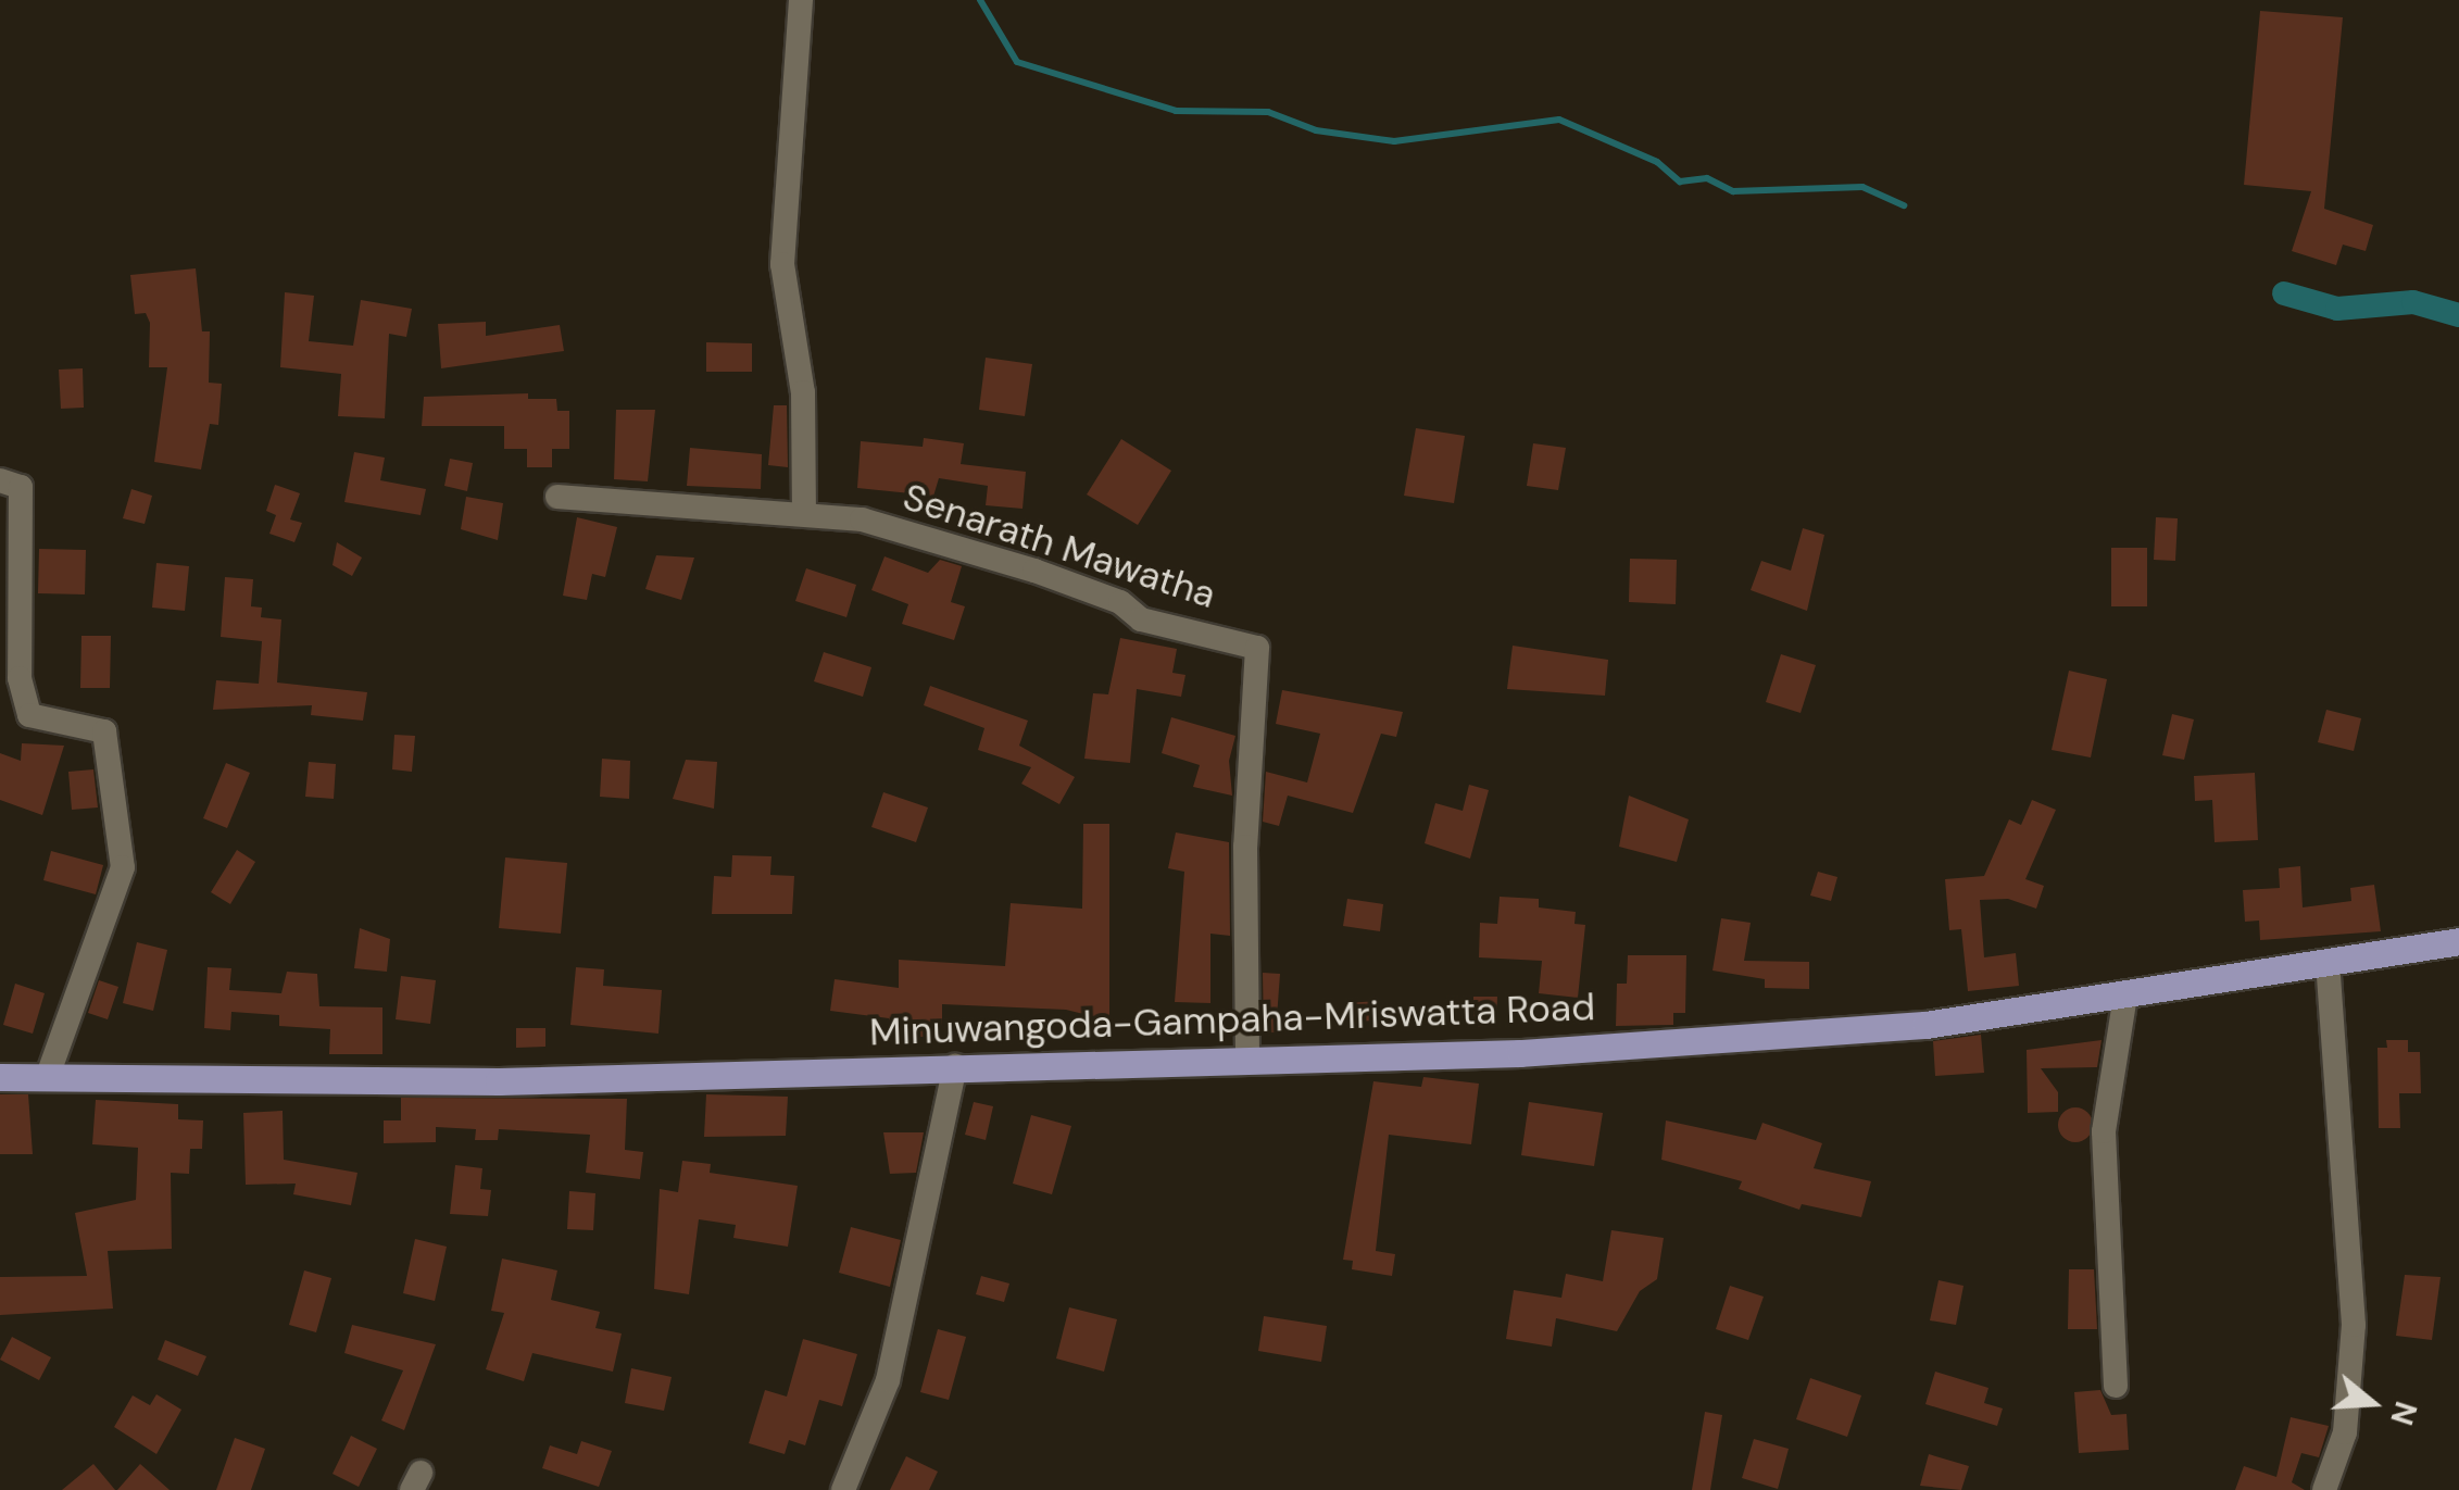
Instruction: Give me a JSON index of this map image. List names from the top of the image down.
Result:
{
  "streets": {
    "main road": ["Minuwangoda-Gampaha-Mriswatta Road"],
    "street": ["Senarath Mawatha"]
  },
  "crossings": [
    ["Senarath Mawatha", "Minuwangoda-Gampaha-Mriswatta Road"]
  ],
  "north": "right"
}
